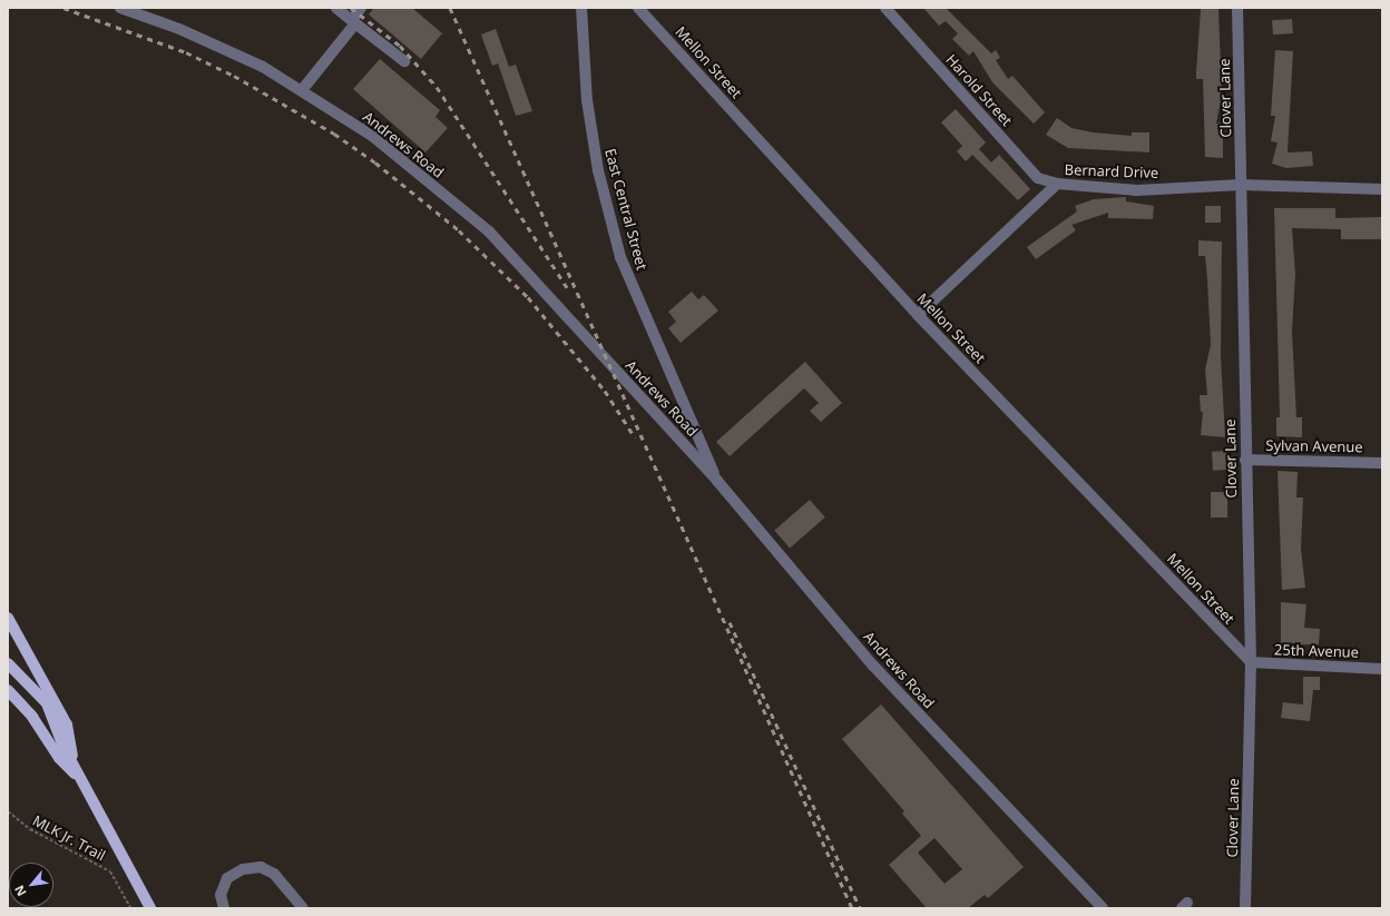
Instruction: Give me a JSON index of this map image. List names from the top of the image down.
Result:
{
  "streets": {
    "street": [
      "Mellon Street",
      "Harold Street",
      "Clover Lane",
      "Andrews Road",
      "Bernard Drive",
      "East Central Street",
      "Sylvan Avenue",
      "25th Avenue"
    ],
    "path": ["MLK Jr. Trail"]
  },
  "crossings": [
    ["Mellon Street", "Clover Lane"],
    ["Mellon Street", "Bernard Drive"],
    ["Mellon Street", "25th Avenue"],
    ["Harold Street", "Bernard Drive"],
    ["Clover Lane", "Bernard Drive"],
    ["Clover Lane", "Sylvan Avenue"],
    ["Clover Lane", "25th Avenue"],
    ["Andrews Road", "East Central Street"]
  ],
  "north": "bottom left"
}
